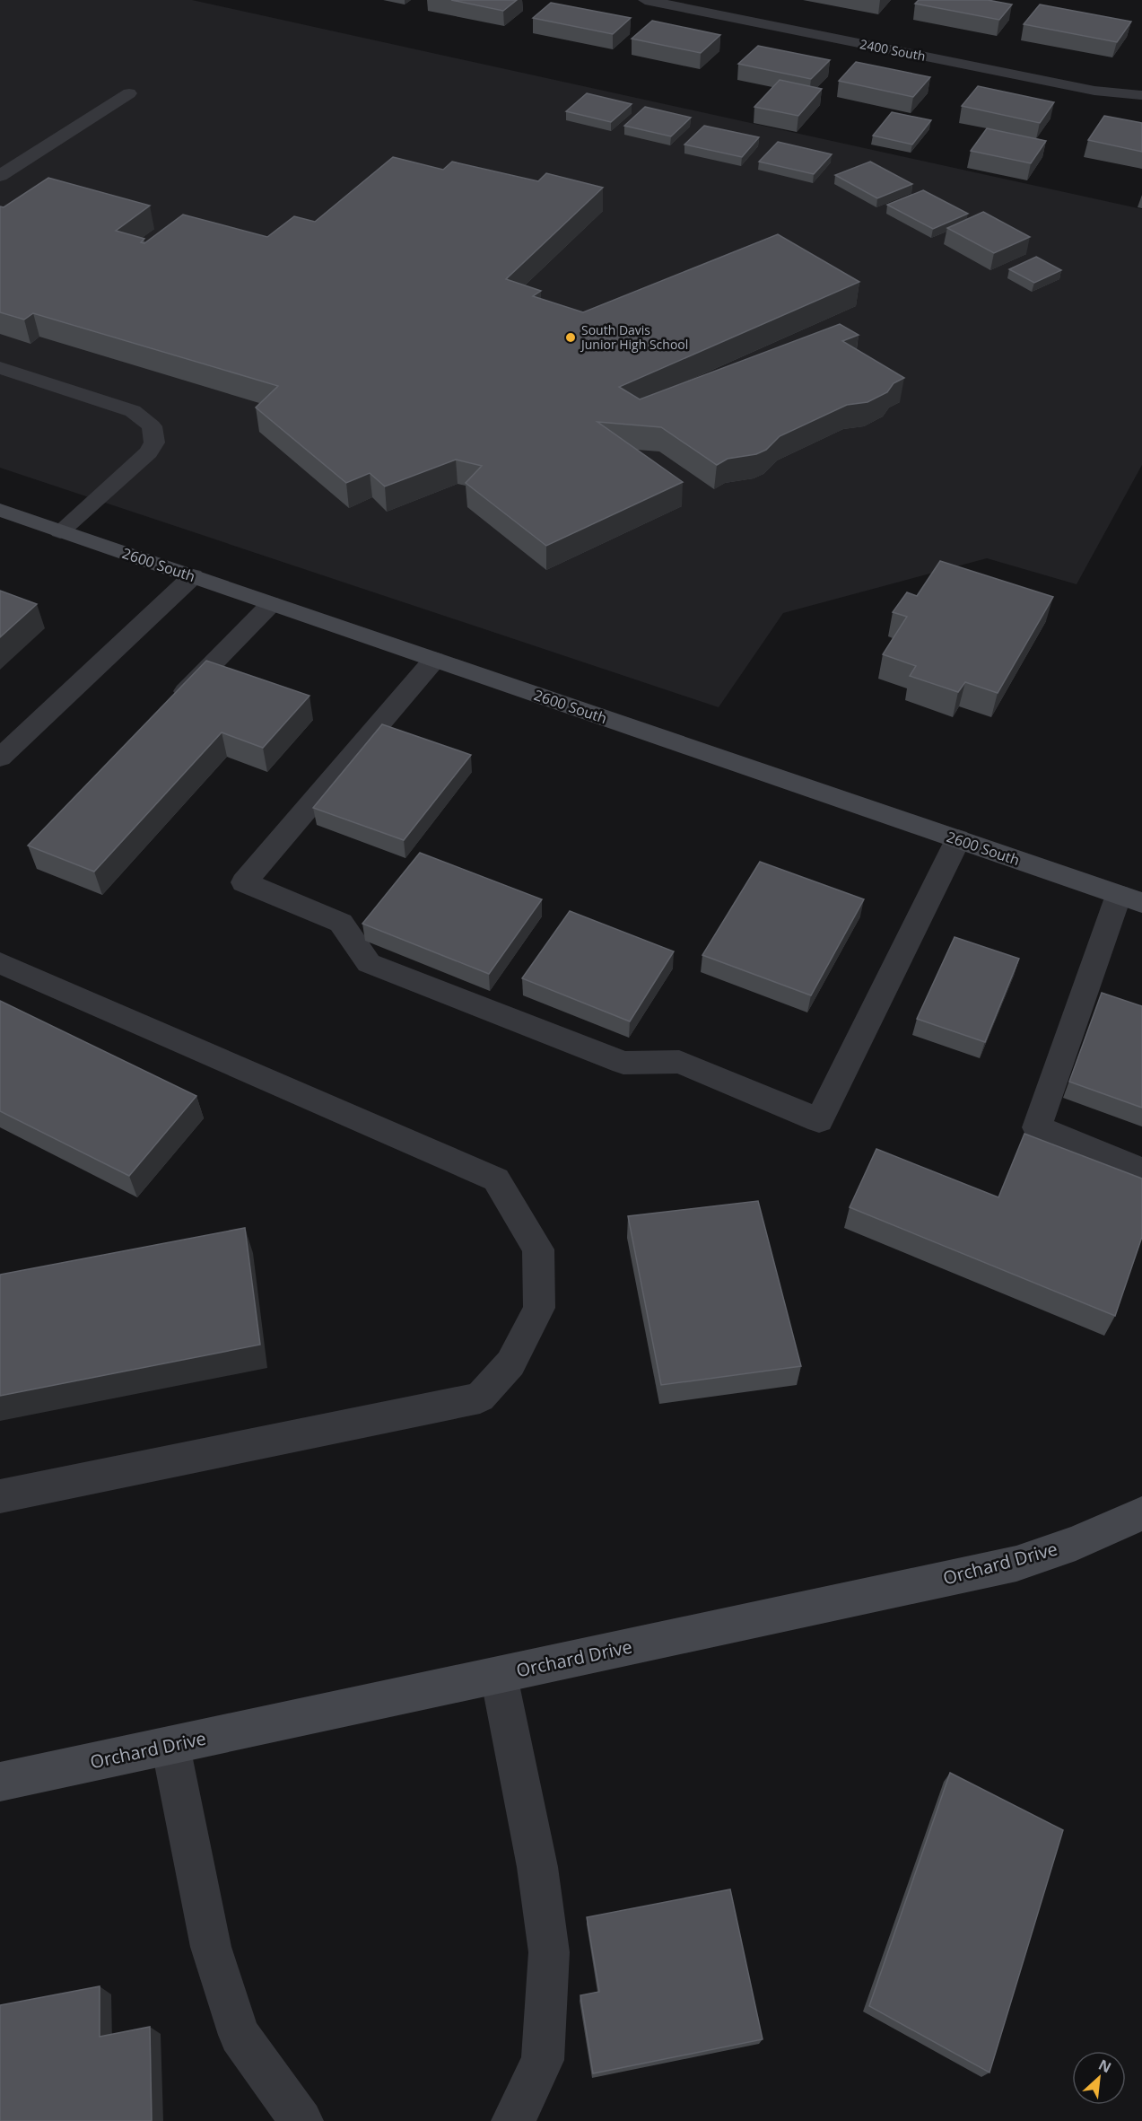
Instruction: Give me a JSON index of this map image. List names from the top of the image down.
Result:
{
  "streets": {
    "main road": ["2600 South", "Orchard Drive"],
    "street": ["2400 South"]
  },
  "places": ["South Davis Junior High School"],
  "north": "top right"
}
